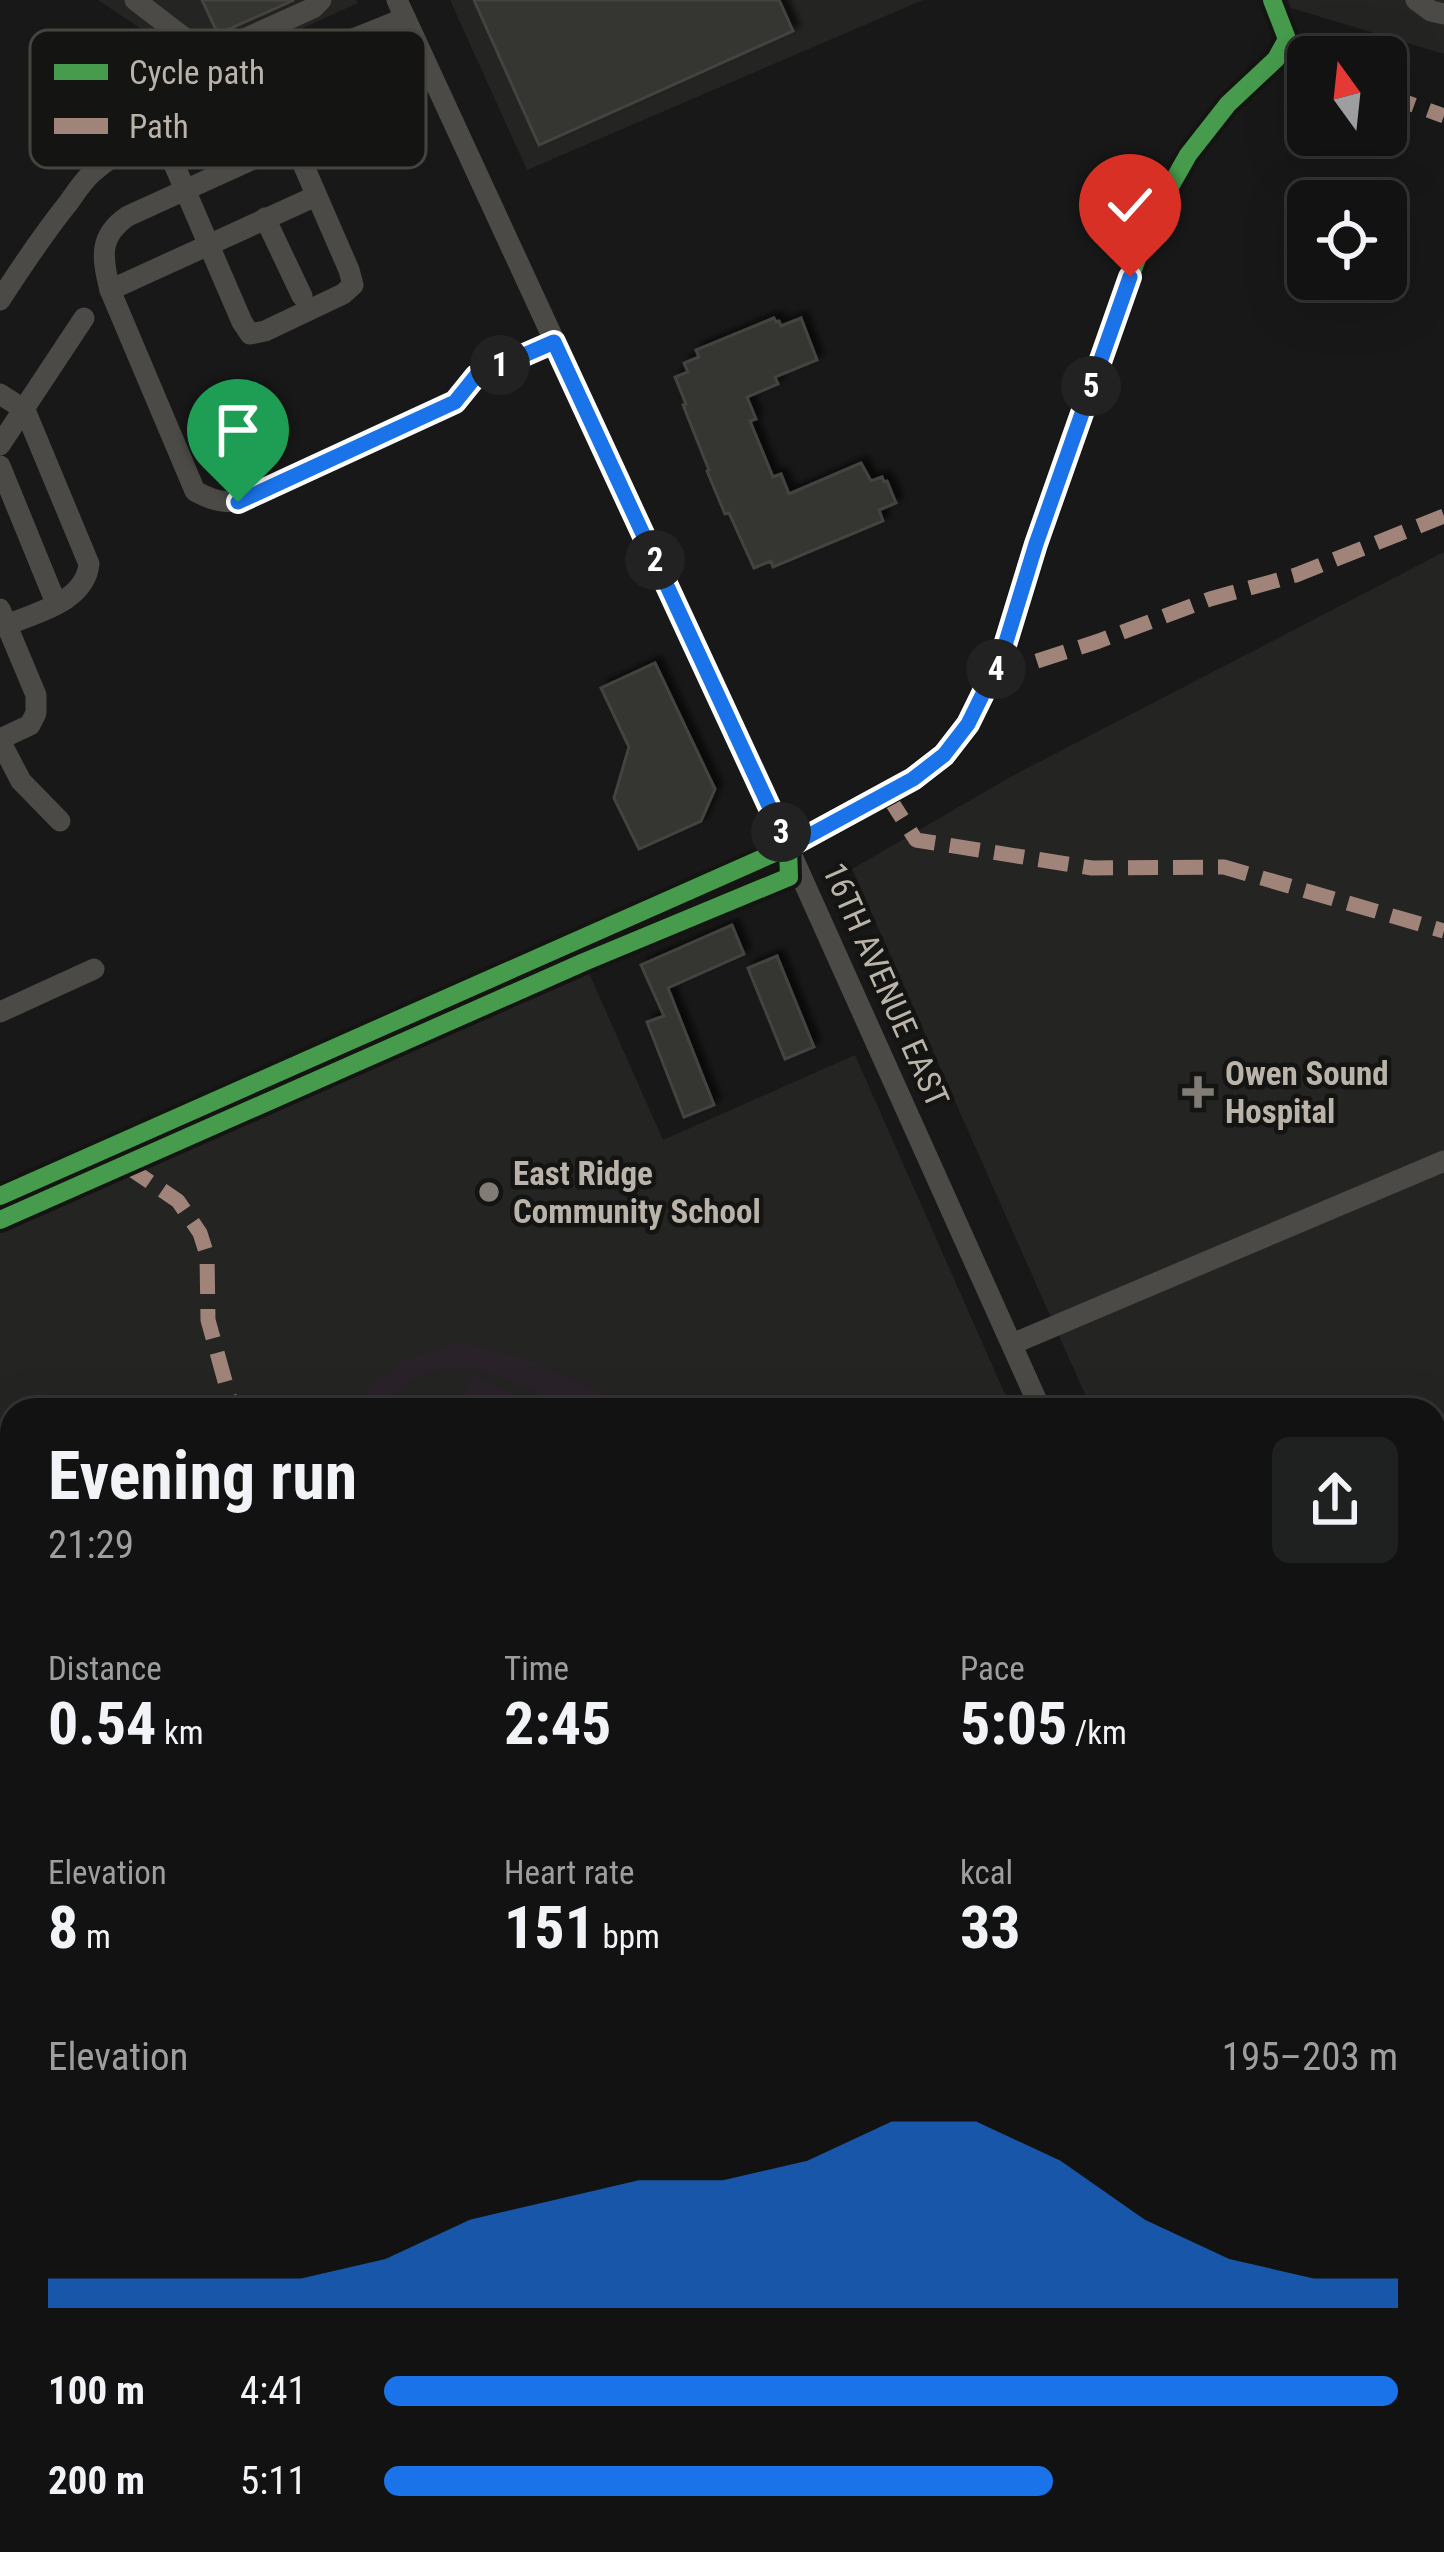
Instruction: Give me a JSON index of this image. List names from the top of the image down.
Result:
{
  "streets": {
    "street": ["16TH AVENUE EAST"]
  },
  "places": {
    "health": ["Owen Sound Hospital"],
    "other": ["East Ridge Community School"]
  },
  "legend": ["Cycle path", "Path"],
  "north": "top",
  "page": {
    "pins": [
      "1",
      "5",
      "2",
      "4",
      "3"
    ],
    "heading": ["Evening run", "21:29"],
    "stats": [
      ["Distance", "0.54 km"],
      ["Time", "2:45"],
      ["Pace", "5:05 /km"],
      ["Elevation", "8 m"],
      ["Heart rate", "151 bpm"],
      ["kcal", "33"]
    ],
    "chart": ["Elevation", "195–203 m"],
    "list": [
      {
        "name": "100 m",
        "note": "4:41"
      },
      {
        "name": "200 m",
        "note": "5:11"
      }
    ]
  }
}
